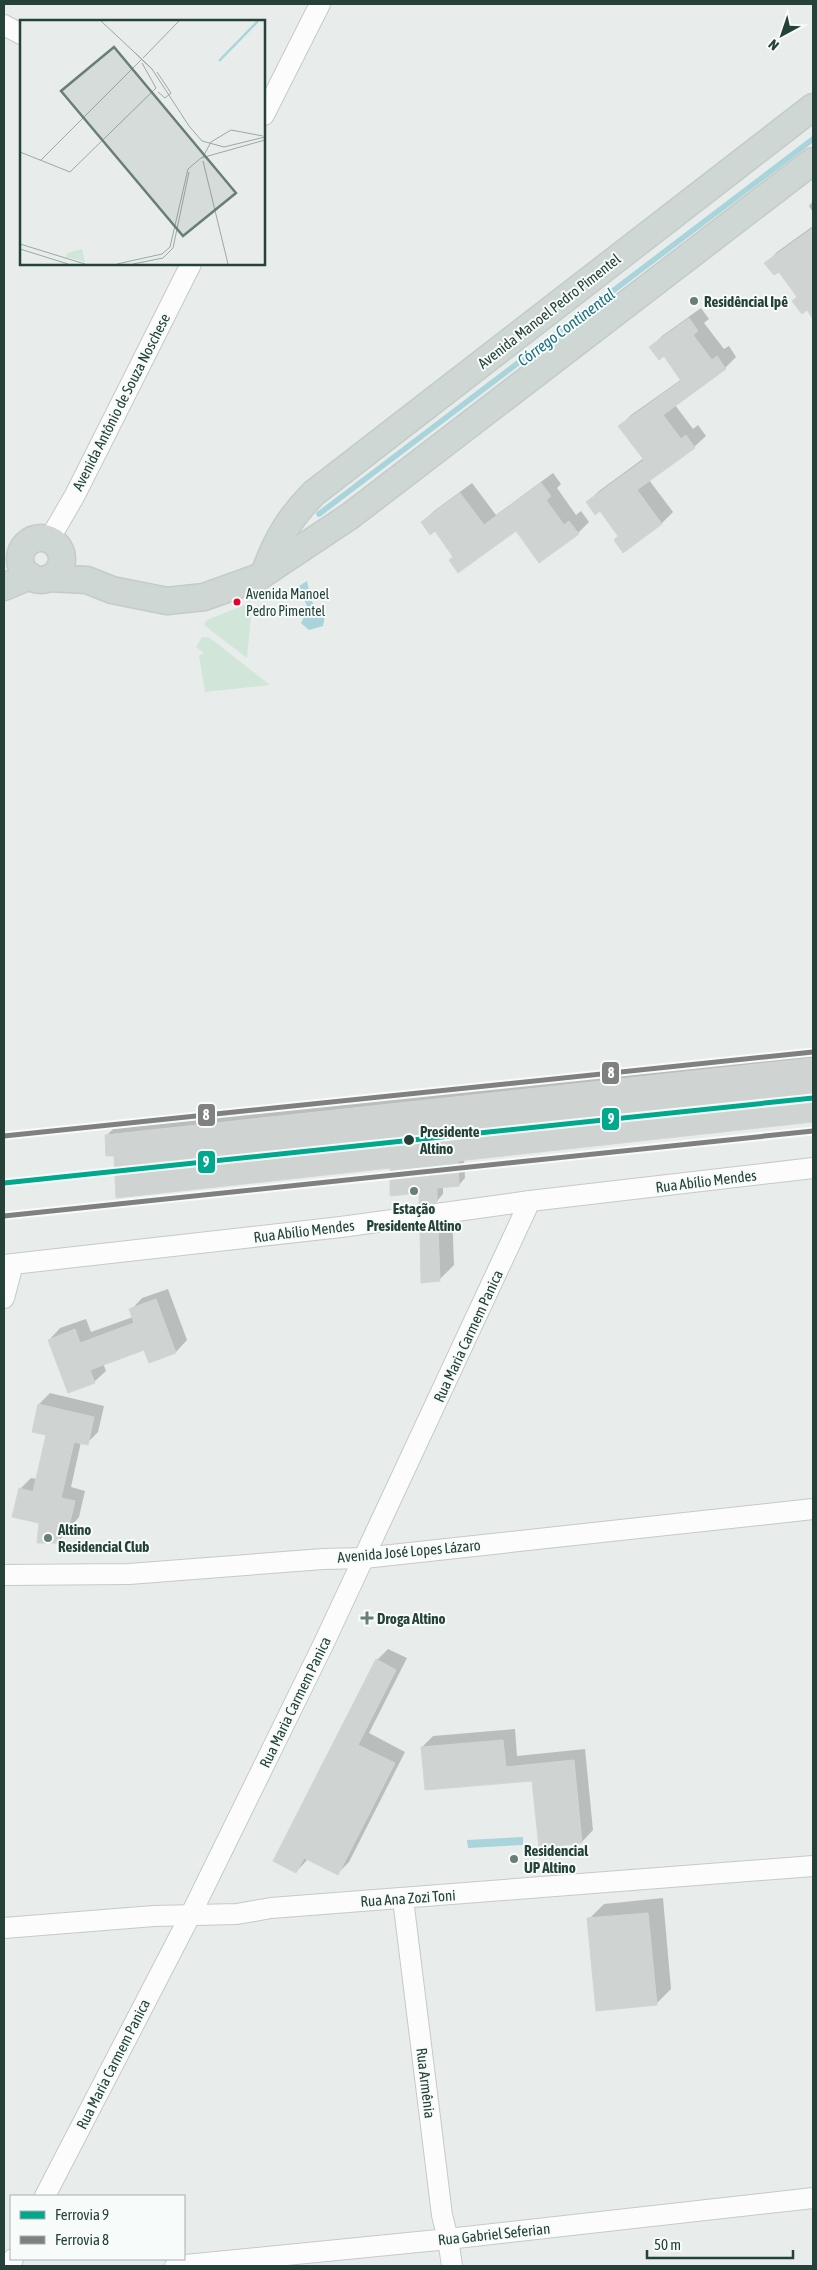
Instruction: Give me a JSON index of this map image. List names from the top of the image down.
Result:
{
  "streets": {
    "main road": ["Avenida Manoel Pedro Pimentel", "Avenida Antônio de Souza Noschese"],
    "street": [
      "Rua Abílio Mendes",
      "Rua Maria Carmem Panica",
      "Avenida José Lopes Lázaro",
      "Rua Ana Zozi Toni",
      "Rua Armênia",
      "Rua Gabriel Seferian"
    ]
  },
  "crossings": [
    ["Rua Abílio Mendes", "Rua Maria Carmem Panica"],
    ["Rua Maria Carmem Panica", "Avenida José Lopes Lázaro"],
    ["Rua Maria Carmem Panica", "Rua Ana Zozi Toni"],
    ["Rua Ana Zozi Toni", "Rua Armênia"],
    ["Rua Armênia", "Rua Gabriel Seferian"]
  ],
  "water": ["Córrego Continental"],
  "places": {
    "other": [
      "Residêncial Ipê",
      "Avenida Manoel Pedro Pimentel",
      "Presidente Altino",
      "Estação Presidente Altino",
      "Altino Residencial Club",
      "Residencial UP Altino"
    ],
    "health": ["Droga Altino"]
  },
  "lines": ["rail line 8", "rail line 9"],
  "legend": ["Ferrovia 9", "Ferrovia 8"],
  "scale_bar": "50 m",
  "north": "bottom left"
}
